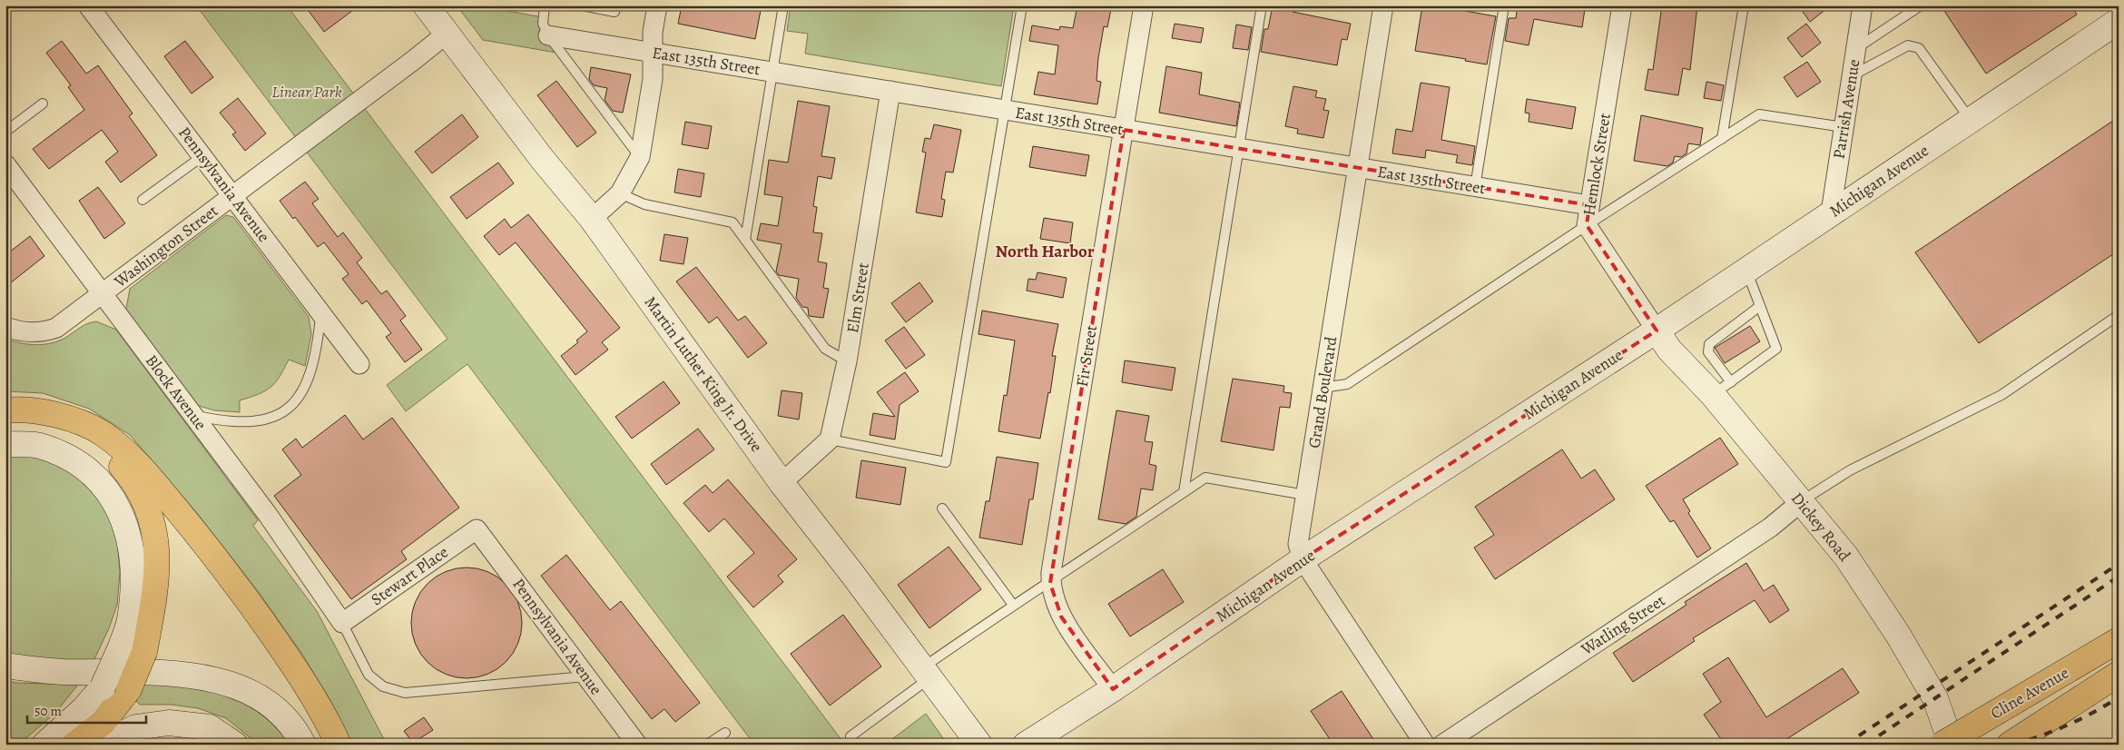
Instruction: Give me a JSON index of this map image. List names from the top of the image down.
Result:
{
  "streets": {
    "highway": ["Cline Avenue"],
    "main road": ["Michigan Avenue", "Martin Luther King Jr. Drive", "Dickey Road"],
    "street": [
      "East 135th Street",
      "Parrish Avenue",
      "Hemlock Street",
      "Pennsylvania Avenue",
      "Washington Street",
      "Elm Street",
      "Fir Street",
      "Block Avenue",
      "Grand Boulevard",
      "Stewart Place",
      "Watling Street"
    ]
  },
  "crossings": [
    ["East 135th Street", "Hemlock Street"],
    ["East 135th Street", "Elm Street"],
    ["East 135th Street", "Fir Street"],
    ["East 135th Street", "Grand Boulevard"],
    ["Parrish Avenue", "Michigan Avenue"],
    ["Hemlock Street", "Michigan Avenue"],
    ["Hemlock Street", "Dickey Road"],
    ["Michigan Avenue", "Fir Street"],
    ["Michigan Avenue", "Grand Boulevard"],
    ["Michigan Avenue", "Dickey Road"],
    ["Pennsylvania Avenue", "Washington Street"],
    ["Pennsylvania Avenue", "Stewart Place"],
    ["Washington Street", "Martin Luther King Jr. Drive"],
    ["Washington Street", "Block Avenue"],
    ["Block Avenue", "Stewart Place"],
    ["Dickey Road", "Watling Street"]
  ],
  "districts": ["North Harbor"],
  "parks": ["Linear Park"],
  "scale_bar": "50 m"
}
